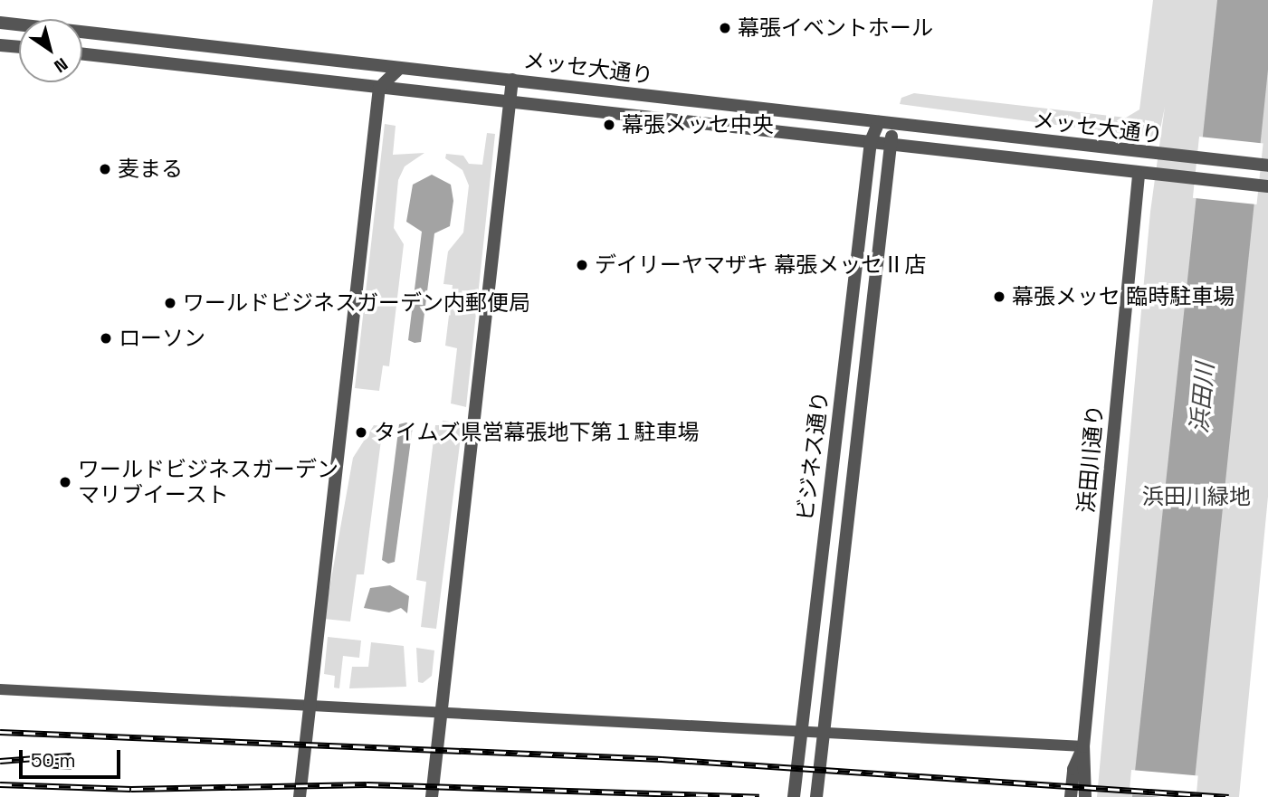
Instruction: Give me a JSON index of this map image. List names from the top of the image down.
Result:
{
  "streets": {
    "street": ["メッセ大通り", "ビジネス通り", "浜田川通り"]
  },
  "crossings": [
    ["メッセ大通り", "ビジネス通り"],
    ["メッセ大通り", "浜田川通り"]
  ],
  "water": ["浜田川"],
  "parks": ["浜田川緑地"],
  "places": [
    "幕張イベントホール",
    "幕張メッセ中央",
    "麦まる",
    "デイリーヤマザキ 幕張メッセⅡ店",
    "幕張メッセ 臨時駐車場",
    "ワールドビジネスガーデン内郵便局",
    "ローソン",
    "タイムズ県営幕張地下第１駐車場",
    "ワールドビジネスガーデン マリブイースト"
  ],
  "scale_bar": "50 m",
  "north": "bottom right"
}
